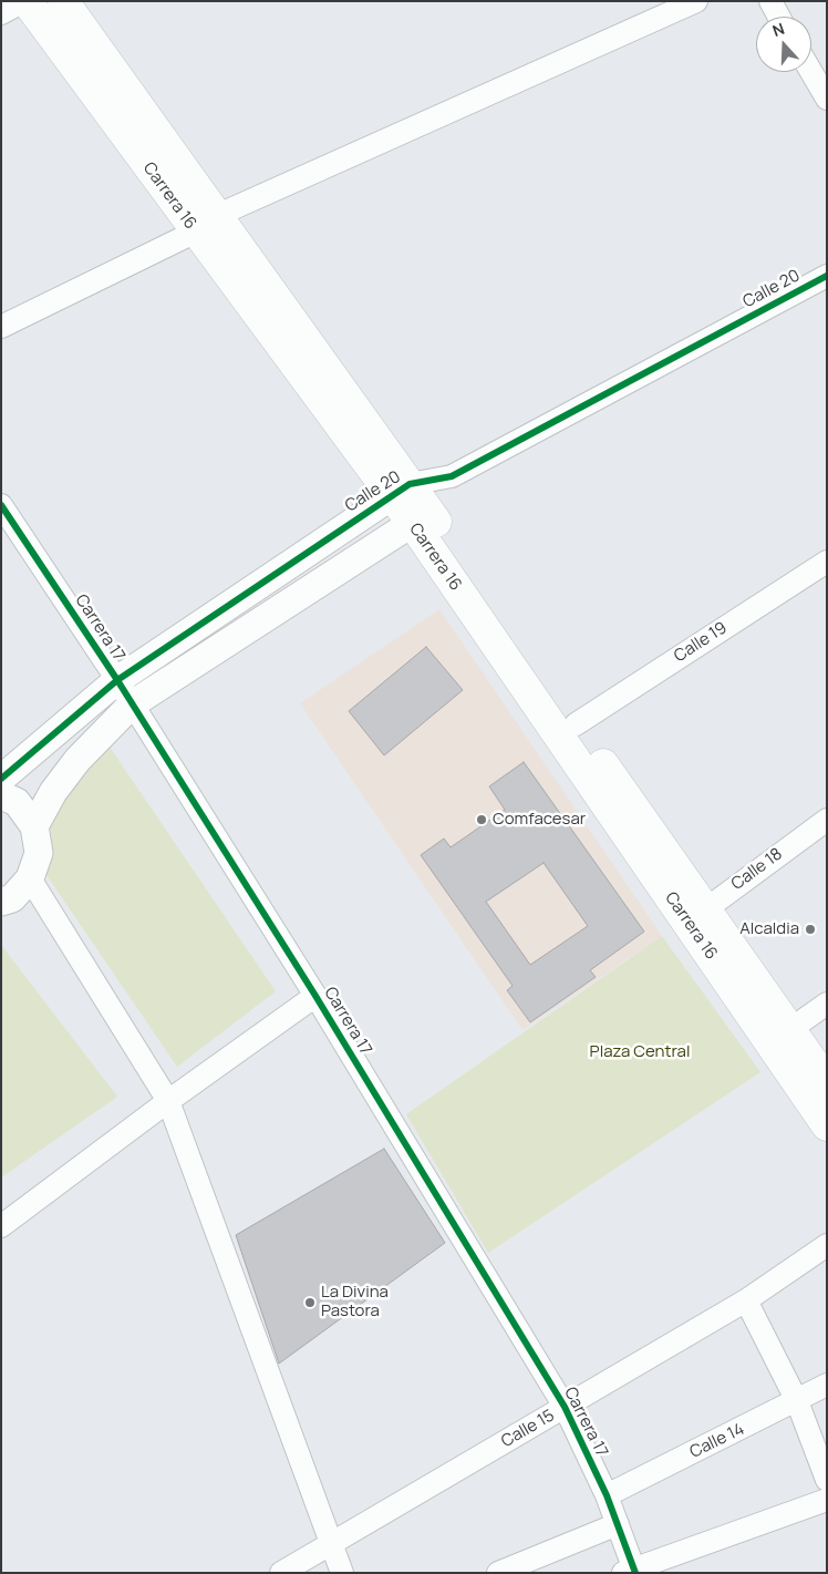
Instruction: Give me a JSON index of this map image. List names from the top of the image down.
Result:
{
  "streets": {
    "main road": ["Carrera 16"],
    "street": [
      "Calle 20",
      "Carrera 17",
      "Calle 19",
      "Calle 18",
      "Calle 15",
      "Calle 14"
    ]
  },
  "crossings": [
    ["Carrera 16", "Calle 20"],
    ["Carrera 16", "Calle 19"],
    ["Carrera 16", "Calle 18"],
    ["Calle 20", "Carrera 17"],
    ["Carrera 17", "Calle 15"],
    ["Carrera 17", "Calle 14"]
  ],
  "parks": ["Plaza Central"],
  "places": ["Comfacesar", "Alcaldia", "La Divina Pastora"],
  "north": "top"
}
